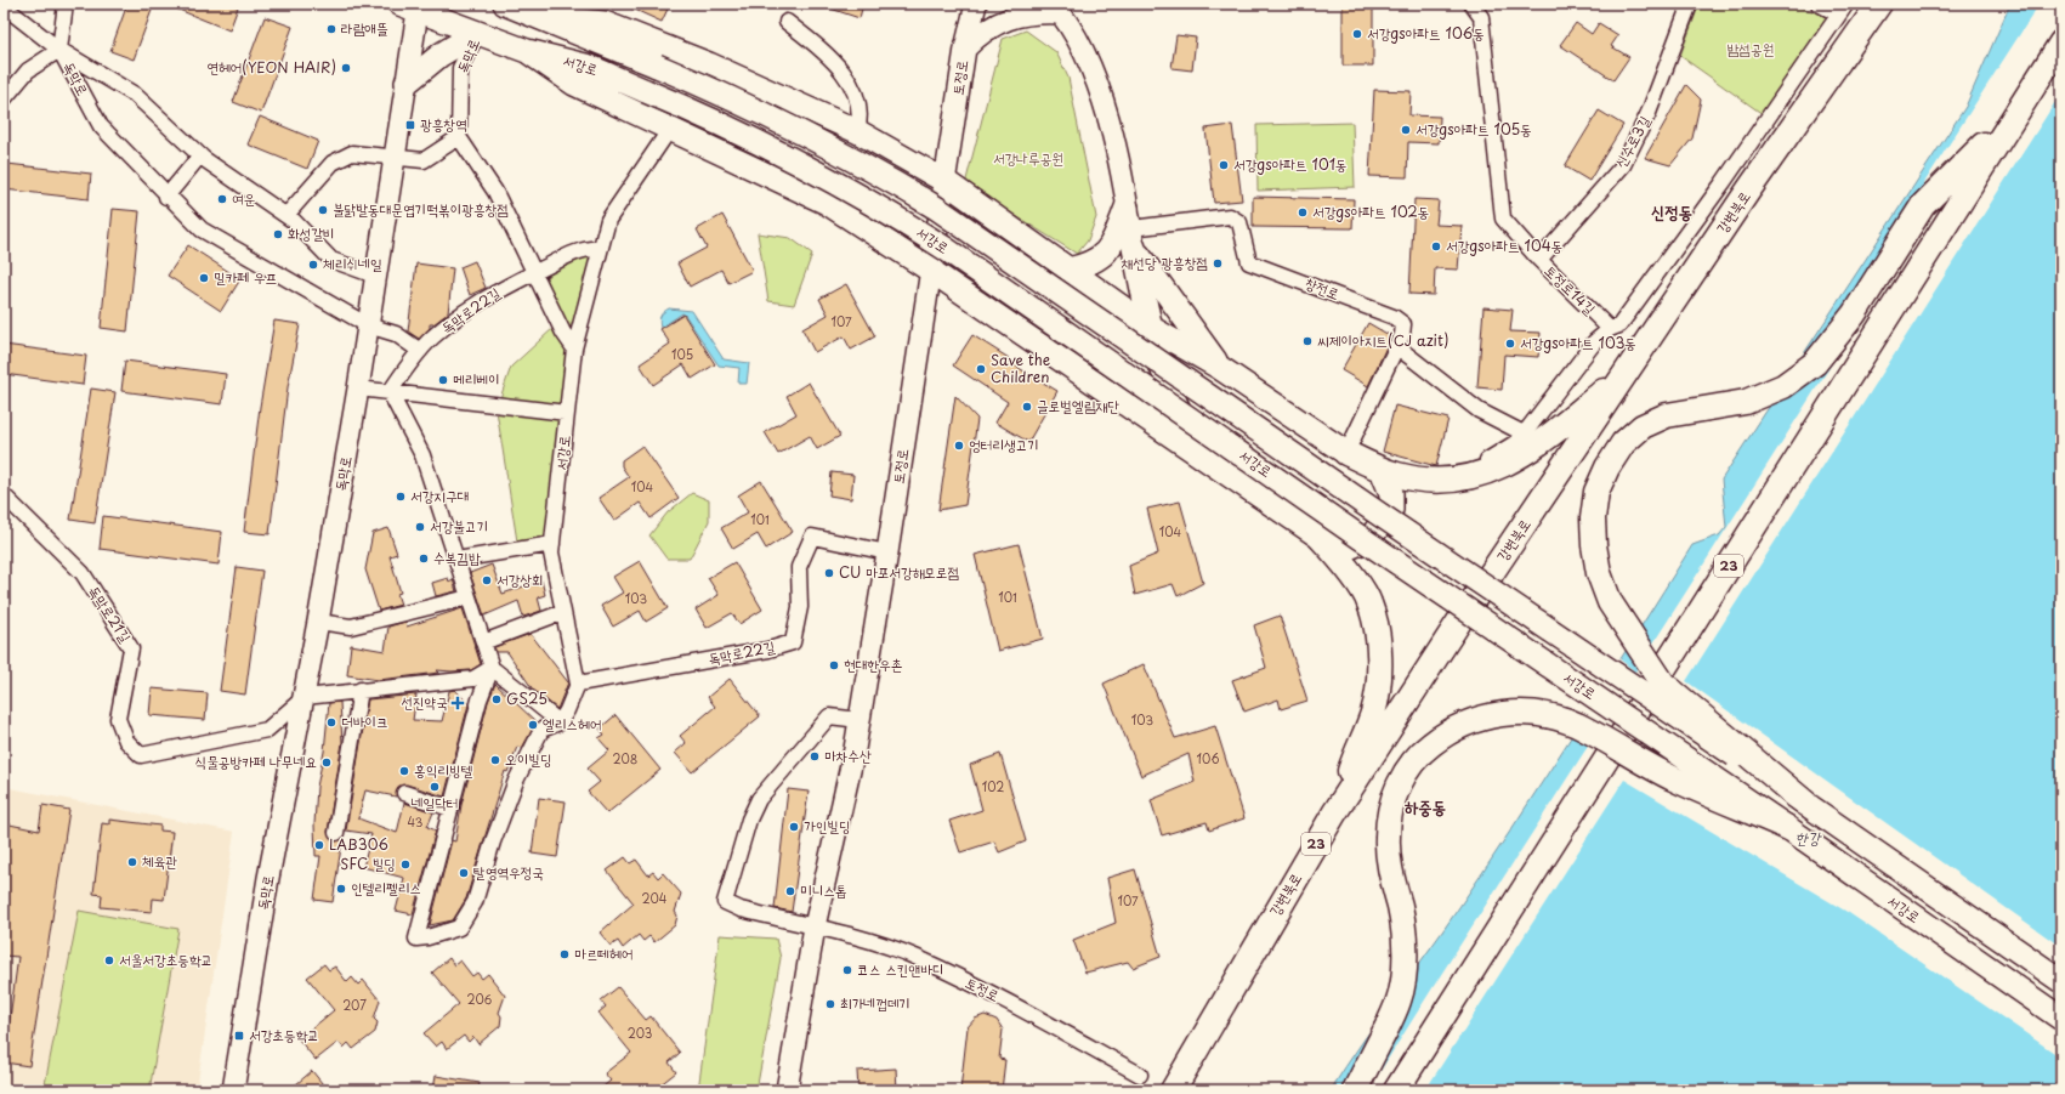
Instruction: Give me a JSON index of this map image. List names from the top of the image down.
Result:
{
  "streets": {
    "highway": ["강변북로", "23"],
    "main road": ["독막로", "서강로", "토정로"],
    "street": [
      "신수로3길",
      "창전로",
      "토정로14길",
      "독막로22길",
      "독막로21길"
    ]
  },
  "crossings": [
    ["독막로", "서강로"],
    ["독막로", "독막로21길"],
    ["서강로", "독막로22길"],
    ["토정로", "독막로22길"],
    ["신수로3길", "토정로14길"]
  ],
  "districts": ["신정동", "하중동"],
  "water": ["한강"],
  "parks": ["밤섬공원", "서강나루공원"],
  "places": {
    "other": [
      "라람애뜰",
      "서강gs아파트 106동",
      "연헤어(YEON HAIR)",
      "서강gs아파트 105동",
      "서강gs아파트 101동",
      "여운",
      "불닭발동대문엽기떡볶이광흥창점",
      "서강gs아파트 102동",
      "화성갈비",
      "서강gs아파트 104동",
      "채선당 광흥창점",
      "체리쉬네일",
      "밀카페 우프",
      "씨제이아지트(CJ azit)",
      "서강gs아파트 103동",
      "Save the Children",
      "메리베이",
      "글로벌엘림재단",
      "엉터리생고기",
      "서강지구대",
      "서강불고기",
      "수복김밥",
      "CU 마포서강해모로점",
      "서강상회",
      "현대한우촌",
      "GS25",
      "더바이크",
      "엘리스헤어",
      "마차수산",
      "오이빌딩",
      "식물공방카페 나무네요",
      "홍익리빙텔",
      "네일닥터",
      "가인빌딩",
      "LAB306",
      "체육관",
      "SFC 빌딩",
      "탈영역우정국",
      "인텔리펠리스",
      "미니스톱",
      "마르떼헤어",
      "서울서강초등학교",
      "코스 스킨앤바디",
      "최가네껍데기"
    ],
    "transit": ["광흥창역", "서강초등학교"],
    "health": ["선진약국"]
  },
  "house_numbers": [
    "107",
    "105",
    "104",
    "101",
    "104",
    "101",
    "103",
    "103",
    "208",
    "106",
    "102",
    "43",
    "204",
    "107",
    "206",
    "207",
    "203"
  ]
}
